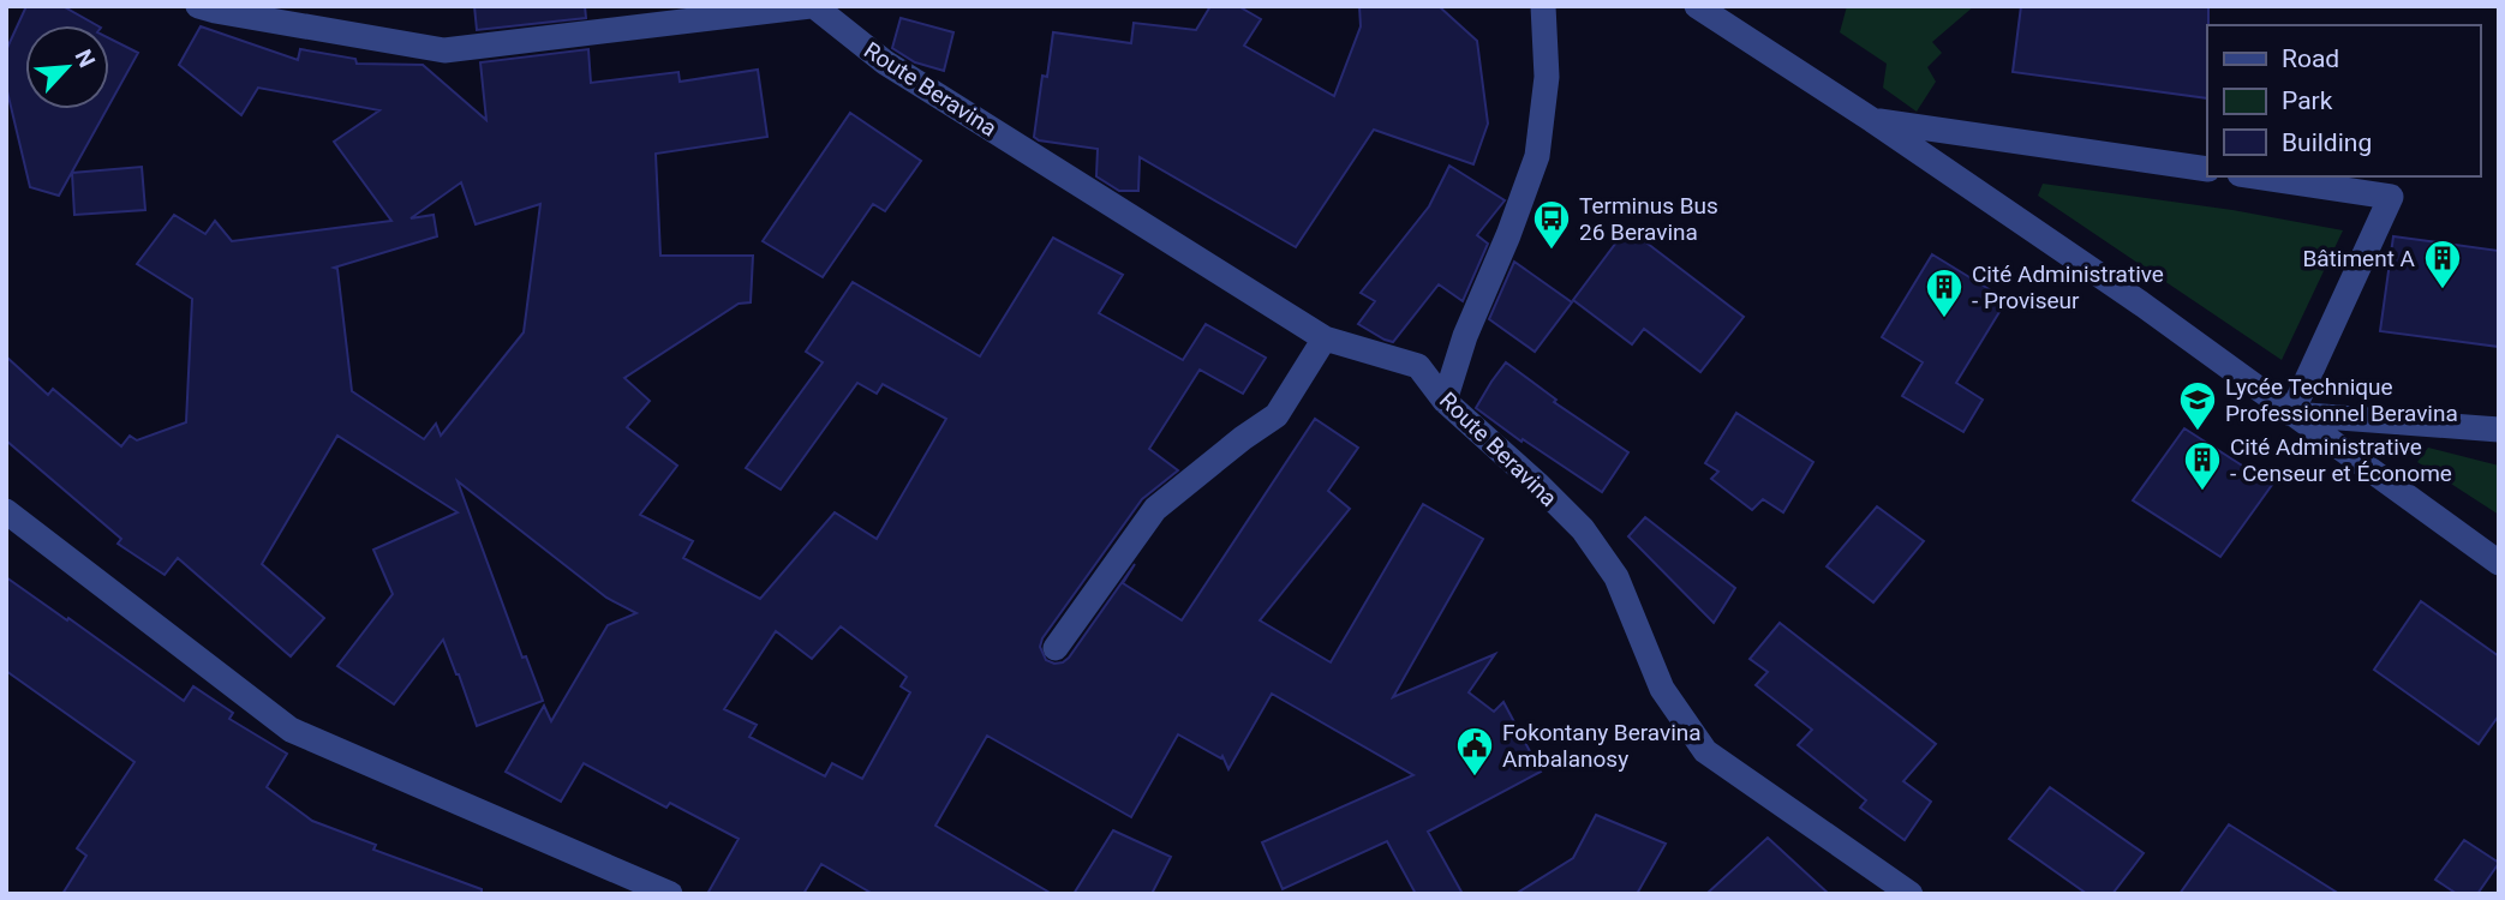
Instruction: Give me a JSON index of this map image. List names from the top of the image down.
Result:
{
  "streets": {
    "street": ["Route Beravina"]
  },
  "places": {
    "bus stop": ["Terminus Bus 26 Beravina"],
    "building": ["Bâtiment A", "Cité Administrative - Proviseur", "Cité Administrative - Censeur et Économe"],
    "school or university": ["Lycée Technique Professionnel Beravina"],
    "public building": ["Fokontany Beravina Ambalanosy"]
  },
  "legend": ["Road", "Park", "Building"],
  "north": "top right"
}
